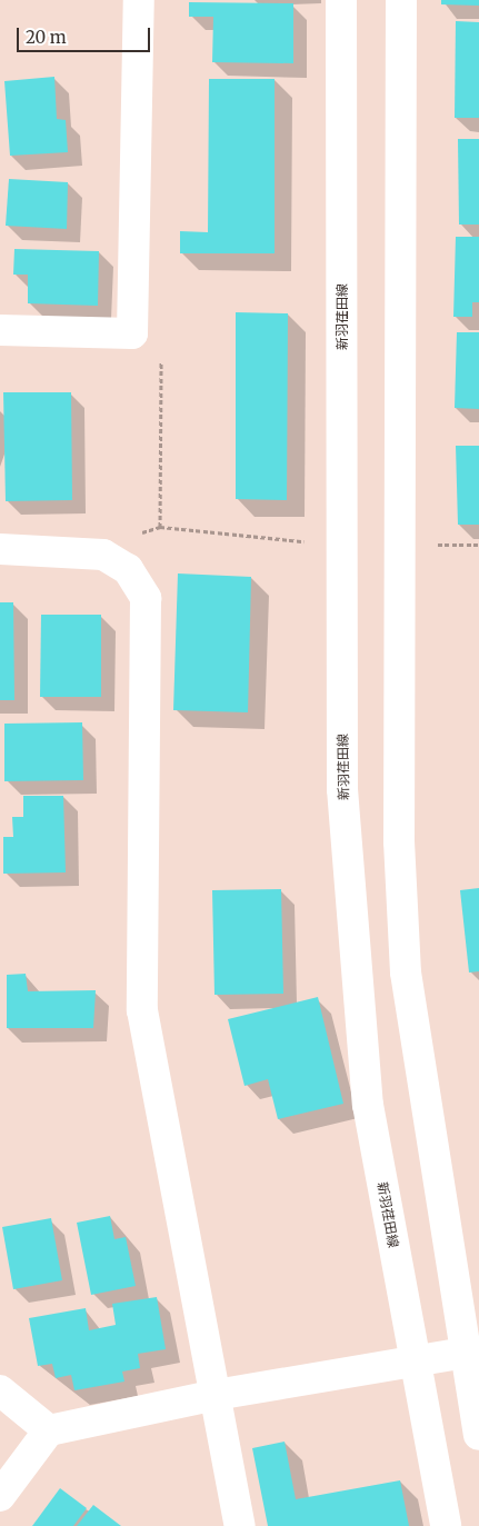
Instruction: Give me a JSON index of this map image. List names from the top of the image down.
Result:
{
  "streets": {
    "street": ["新羽荏田線"]
  },
  "scale_bar": "20 m"
}
